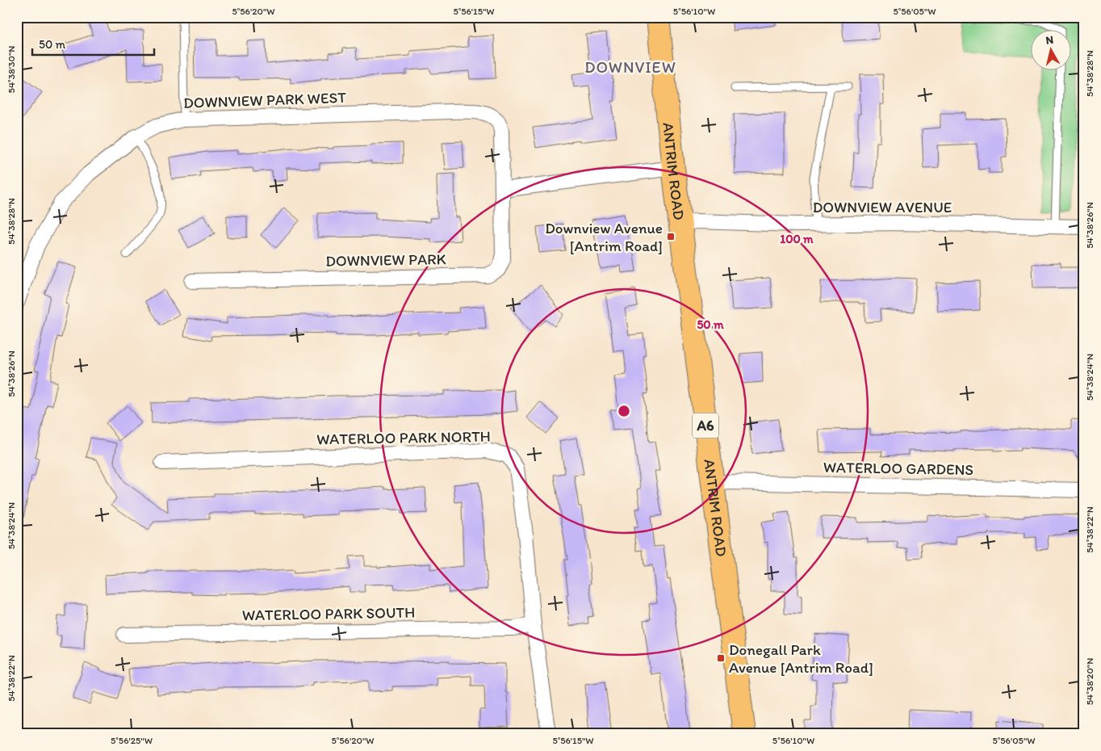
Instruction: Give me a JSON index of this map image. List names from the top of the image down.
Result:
{
  "streets": {
    "main road": ["ANTRIM ROAD", "A6"],
    "street": [
      "DOWNVIEW PARK WEST",
      "DOWNVIEW AVENUE",
      "DOWNVIEW PARK",
      "WATERLOO PARK NORTH",
      "WATERLOO GARDENS",
      "WATERLOO PARK SOUTH"
    ]
  },
  "crossings": [
    ["DOWNVIEW PARK WEST", "DOWNVIEW PARK"],
    ["ANTRIM ROAD", "DOWNVIEW AVENUE"],
    ["ANTRIM ROAD", "WATERLOO GARDENS"],
    ["WATERLOO PARK NORTH", "WATERLOO PARK SOUTH"]
  ],
  "districts": ["DOWNVIEW"],
  "places": {
    "transit": ["Downview Avenue [Antrim Road]", "Donegall Park Avenue [Antrim Road]"]
  },
  "scale_bar": "50 m",
  "north": "top",
  "coordinates": [
    "5°56'20\"W",
    "5°56'15\"W",
    "5°56'10\"W",
    "5°56'05\"W",
    "54°38'30\"N",
    "54°38'28\"N",
    "54°38'26\"N",
    "54°38'24\"N",
    "54°38'22\"N",
    "54°38'20\"N",
    "5°56'25\"W"
  ],
  "rings": ["100 m", "50 m"]
}
